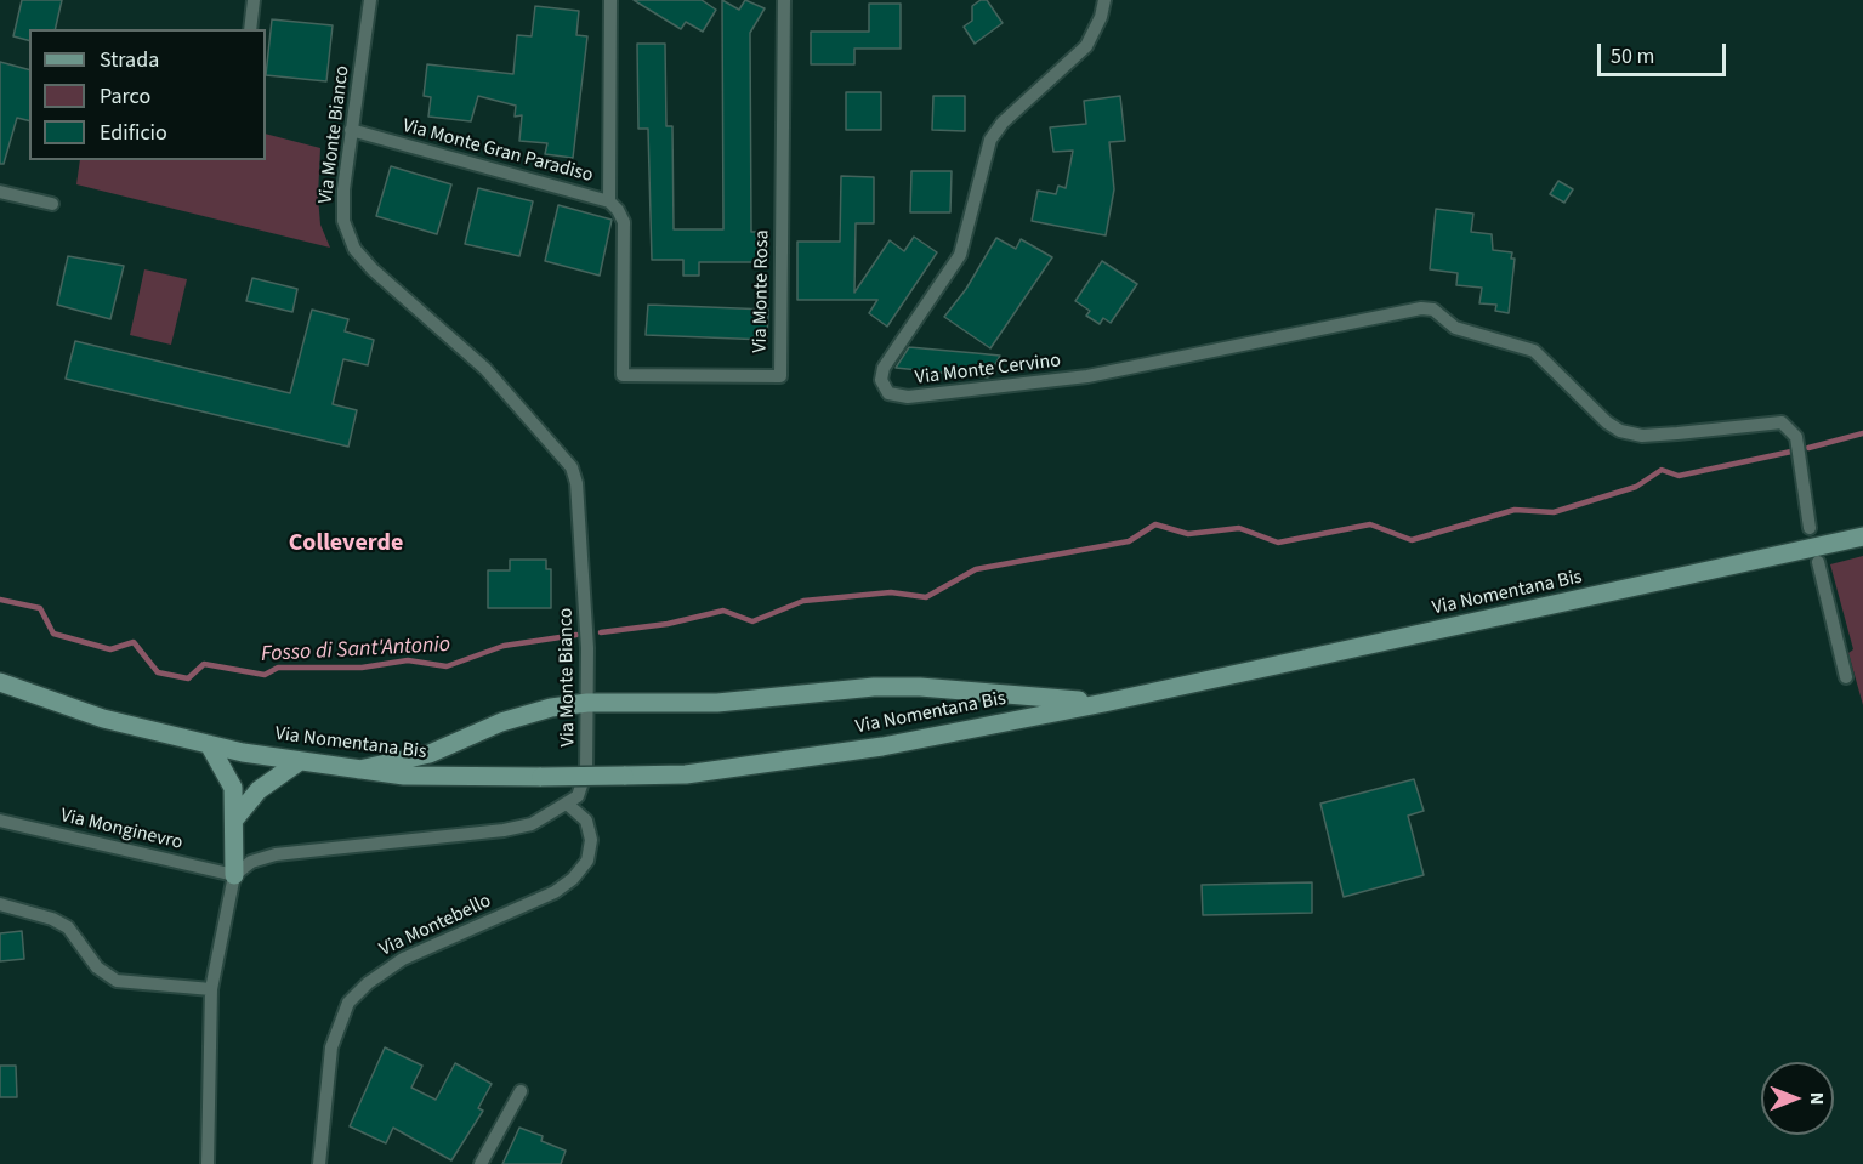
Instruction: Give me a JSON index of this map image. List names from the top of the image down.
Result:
{
  "streets": {
    "main road": ["Via Nomentana Bis"],
    "street": [
      "Via Monte Bianco",
      "Via Monte Gran Paradiso",
      "Via Monte Rosa",
      "Via Monte Cervino",
      "Via Monginevro",
      "Via Montebello"
    ]
  },
  "crossings": [
    ["Via Monte Bianco", "Via Monte Gran Paradiso"],
    ["Via Monte Bianco", "Via Monginevro"],
    ["Via Monte Bianco", "Via Montebello"],
    ["Via Monte Gran Paradiso", "Via Monte Rosa"]
  ],
  "districts": ["Colleverde"],
  "water": ["Fosso di Sant'Antonio"],
  "legend": ["Strada", "Parco", "Edificio"],
  "scale_bar": "50 m",
  "north": "right"
}
